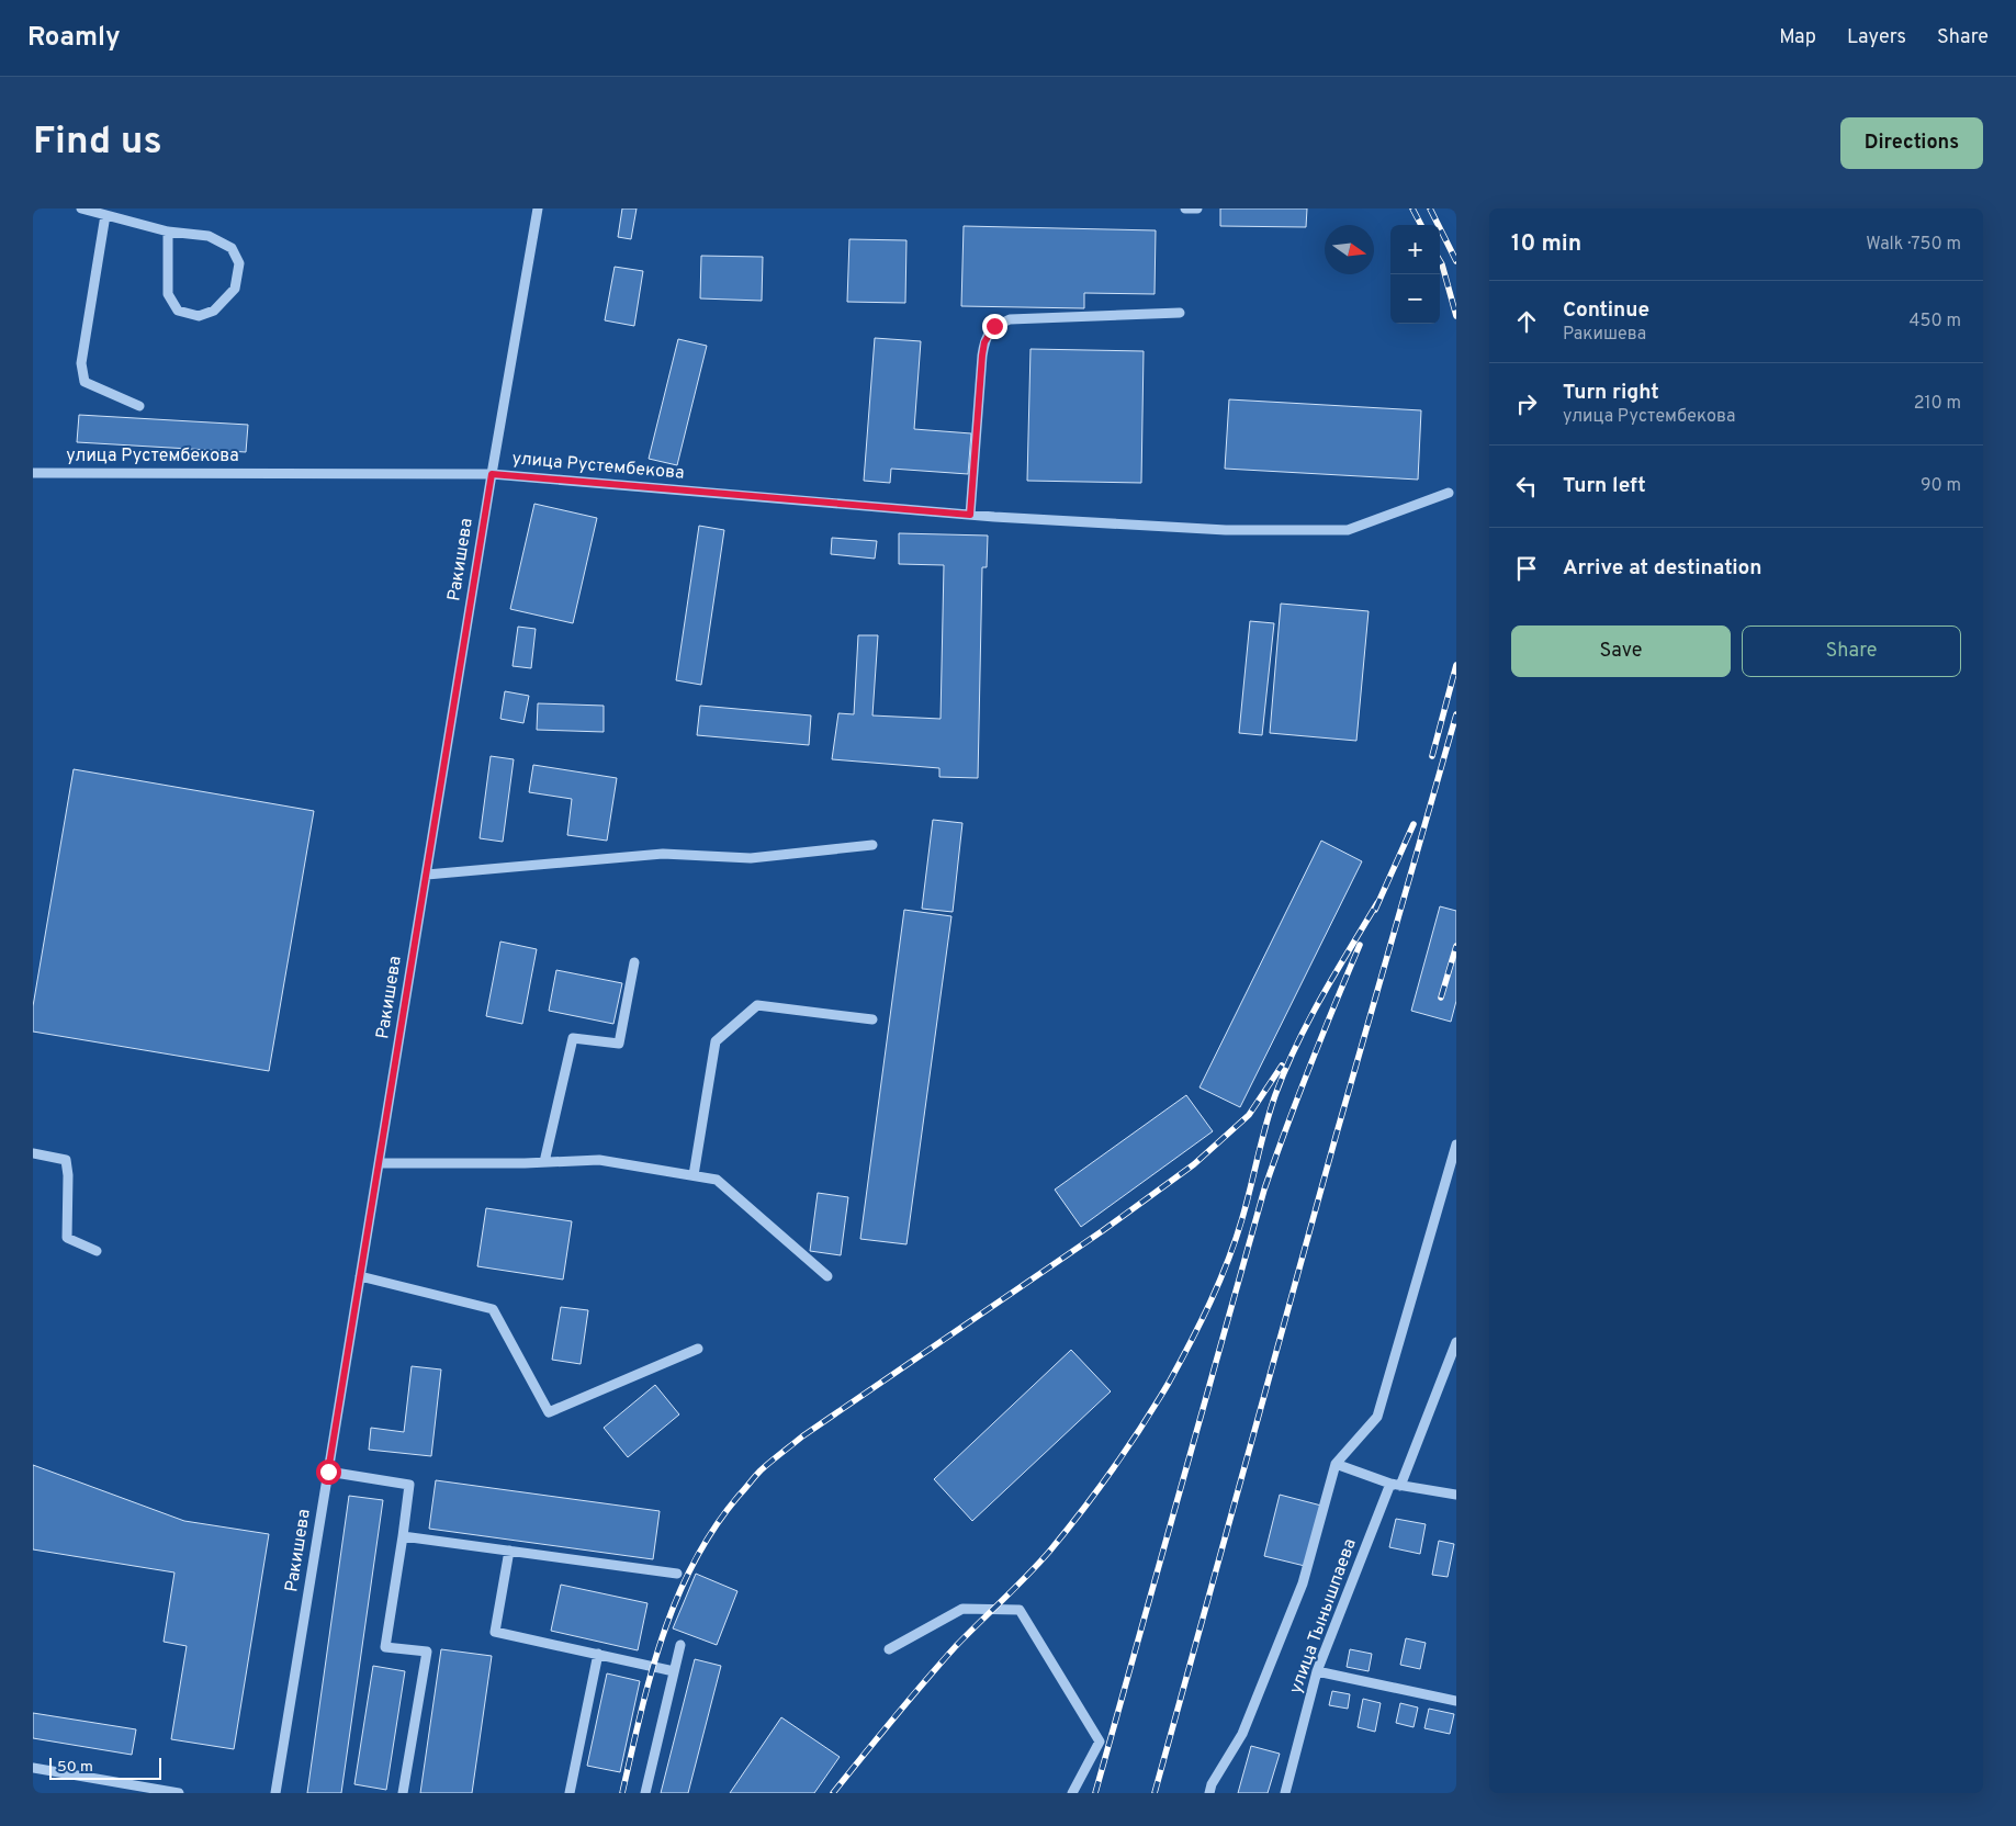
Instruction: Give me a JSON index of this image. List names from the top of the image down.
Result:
{
  "streets": {
    "street": ["улица Рустембекова", "Ракишева", "улица Тынышпаева"]
  },
  "crossings": [
    ["улица Рустембекова", "Ракишева"]
  ],
  "scale_bar": "50 m",
  "north": "right",
  "page": {
    "header": "Roamly",
    "nav": ["Map", "Layers", "Share"],
    "buttons": [
      "Directions",
      ["Save", "Share"]
    ],
    "title": "Find us",
    "heading": ["10 min", "Walk · 750 m"],
    "map_buttons": ["+", "−"],
    "list": [
      ["Continue", "Ракишева", "450 m"],
      ["Turn right", "улица Рустембекова", "210 m"],
      ["Turn left", "90 m"],
      "Arrive at destination"
    ],
    "scale": "50 m"
  }
}
